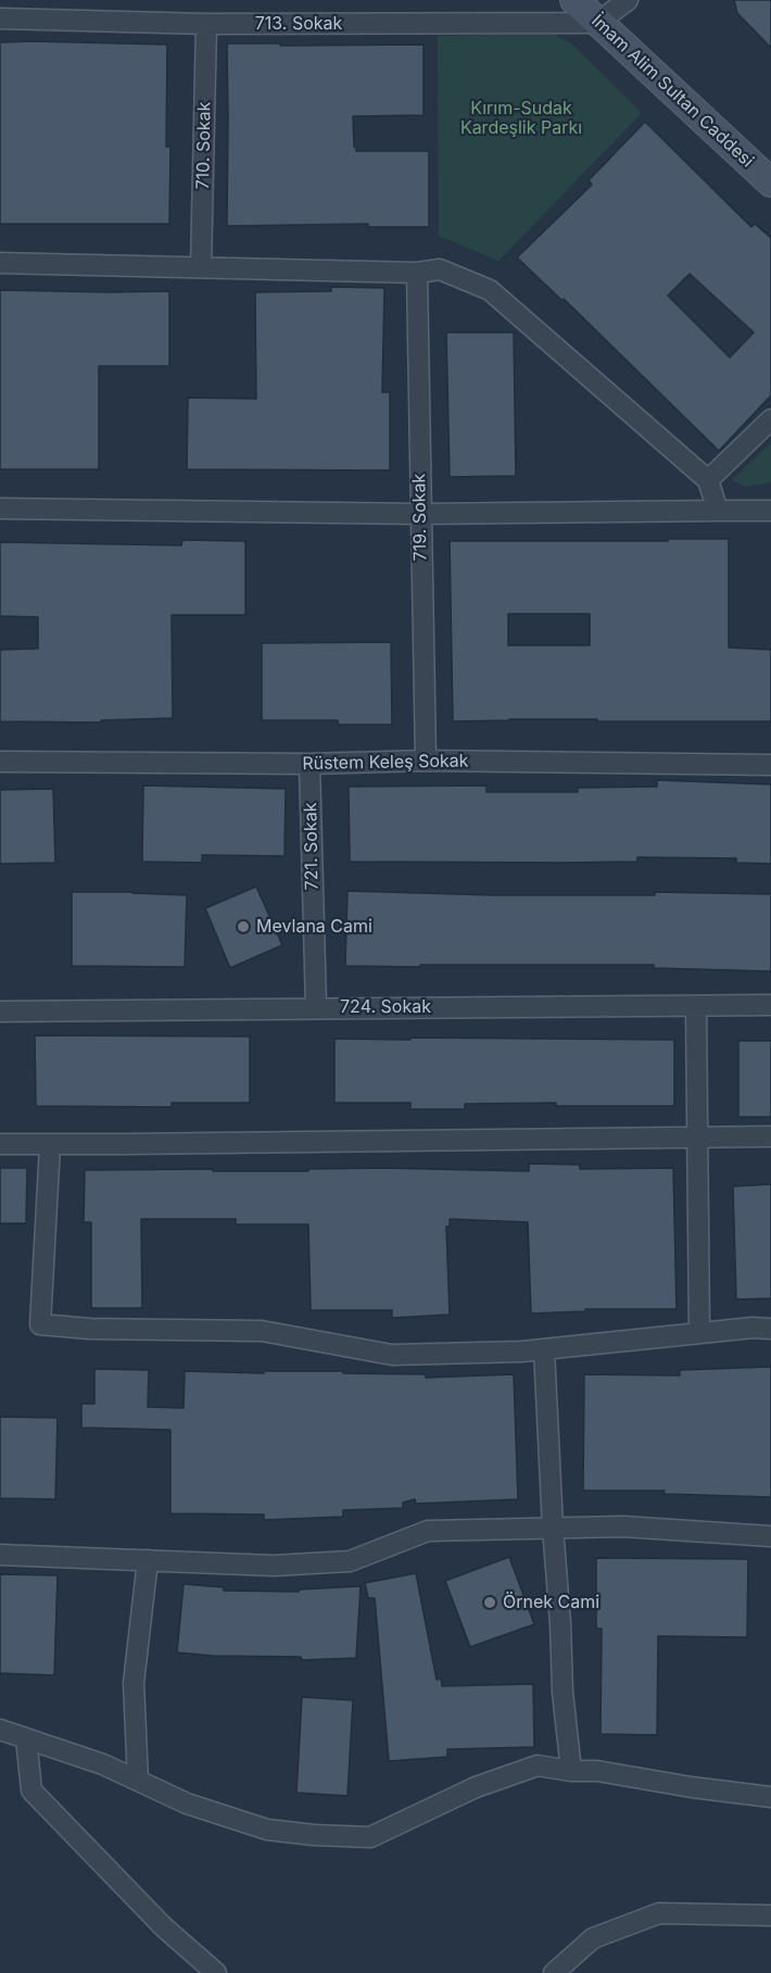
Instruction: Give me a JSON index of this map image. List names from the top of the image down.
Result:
{
  "streets": {
    "street": [
      "713. Sokak",
      "İmam Alim Sultan Caddesi",
      "710. Sokak",
      "719. Sokak",
      "Rüstem Keleş Sokak",
      "721. Sokak",
      "724. Sokak"
    ]
  },
  "crossings": [
    ["713. Sokak", "İmam Alim Sultan Caddesi"],
    ["713. Sokak", "710. Sokak"],
    ["719. Sokak", "Rüstem Keleş Sokak"],
    ["Rüstem Keleş Sokak", "721. Sokak"],
    ["721. Sokak", "724. Sokak"]
  ],
  "parks": ["Kırım-Sudak Kardeşlik Parkı"],
  "places": ["Mevlana Cami", "Örnek Cami"]
}
